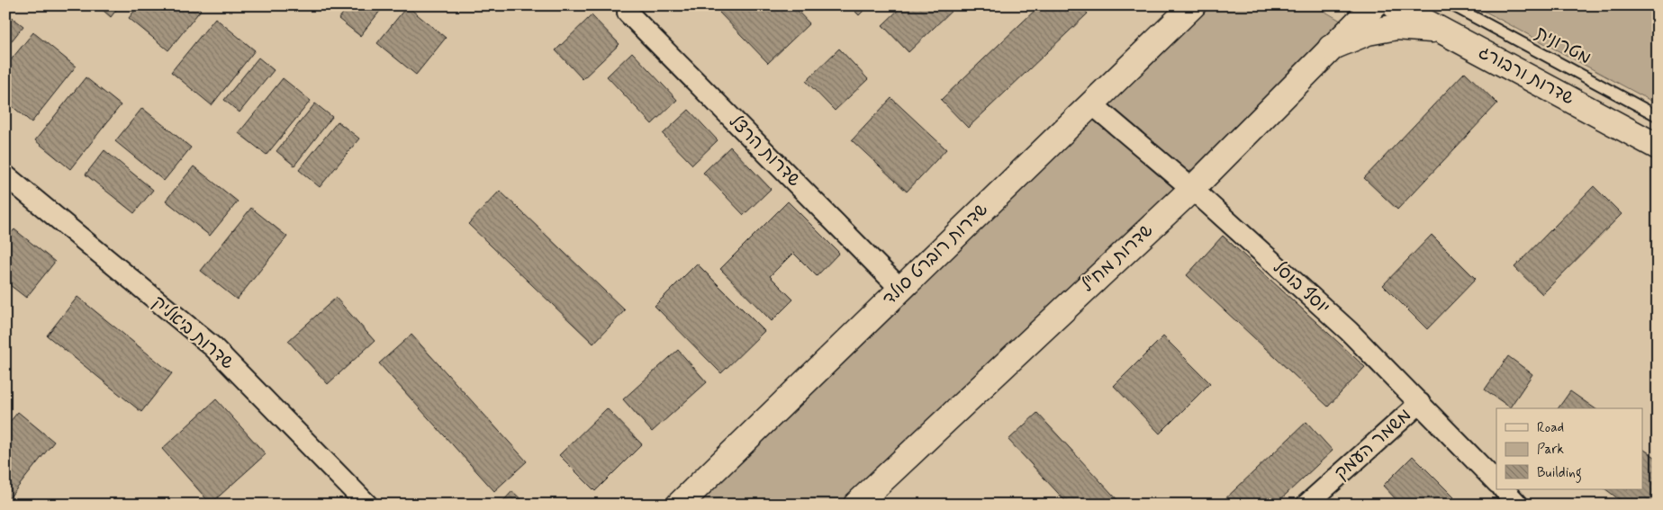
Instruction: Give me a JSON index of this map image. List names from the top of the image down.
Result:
{
  "streets": {
    "street": [
      "שדרות ורבורג",
      "שדרות הרצל",
      "שדרות רוברט סולד",
      "שדרות מח\"ל",
      "יוסף בוסל",
      "שדרות ביאליק",
      "משמר העמק"
    ],
    "lane": ["מטרונית"]
  },
  "crossings": [
    ["שדרות הרצל", "שדרות רוברט סולד"],
    ["שדרות רוברט סולד", "יוסף בוסל"],
    ["שדרות מח\"ל", "יוסף בוסל"],
    ["יוסף בוסל", "משמר העמק"]
  ],
  "legend": ["Road", "Park", "Building"]
}
